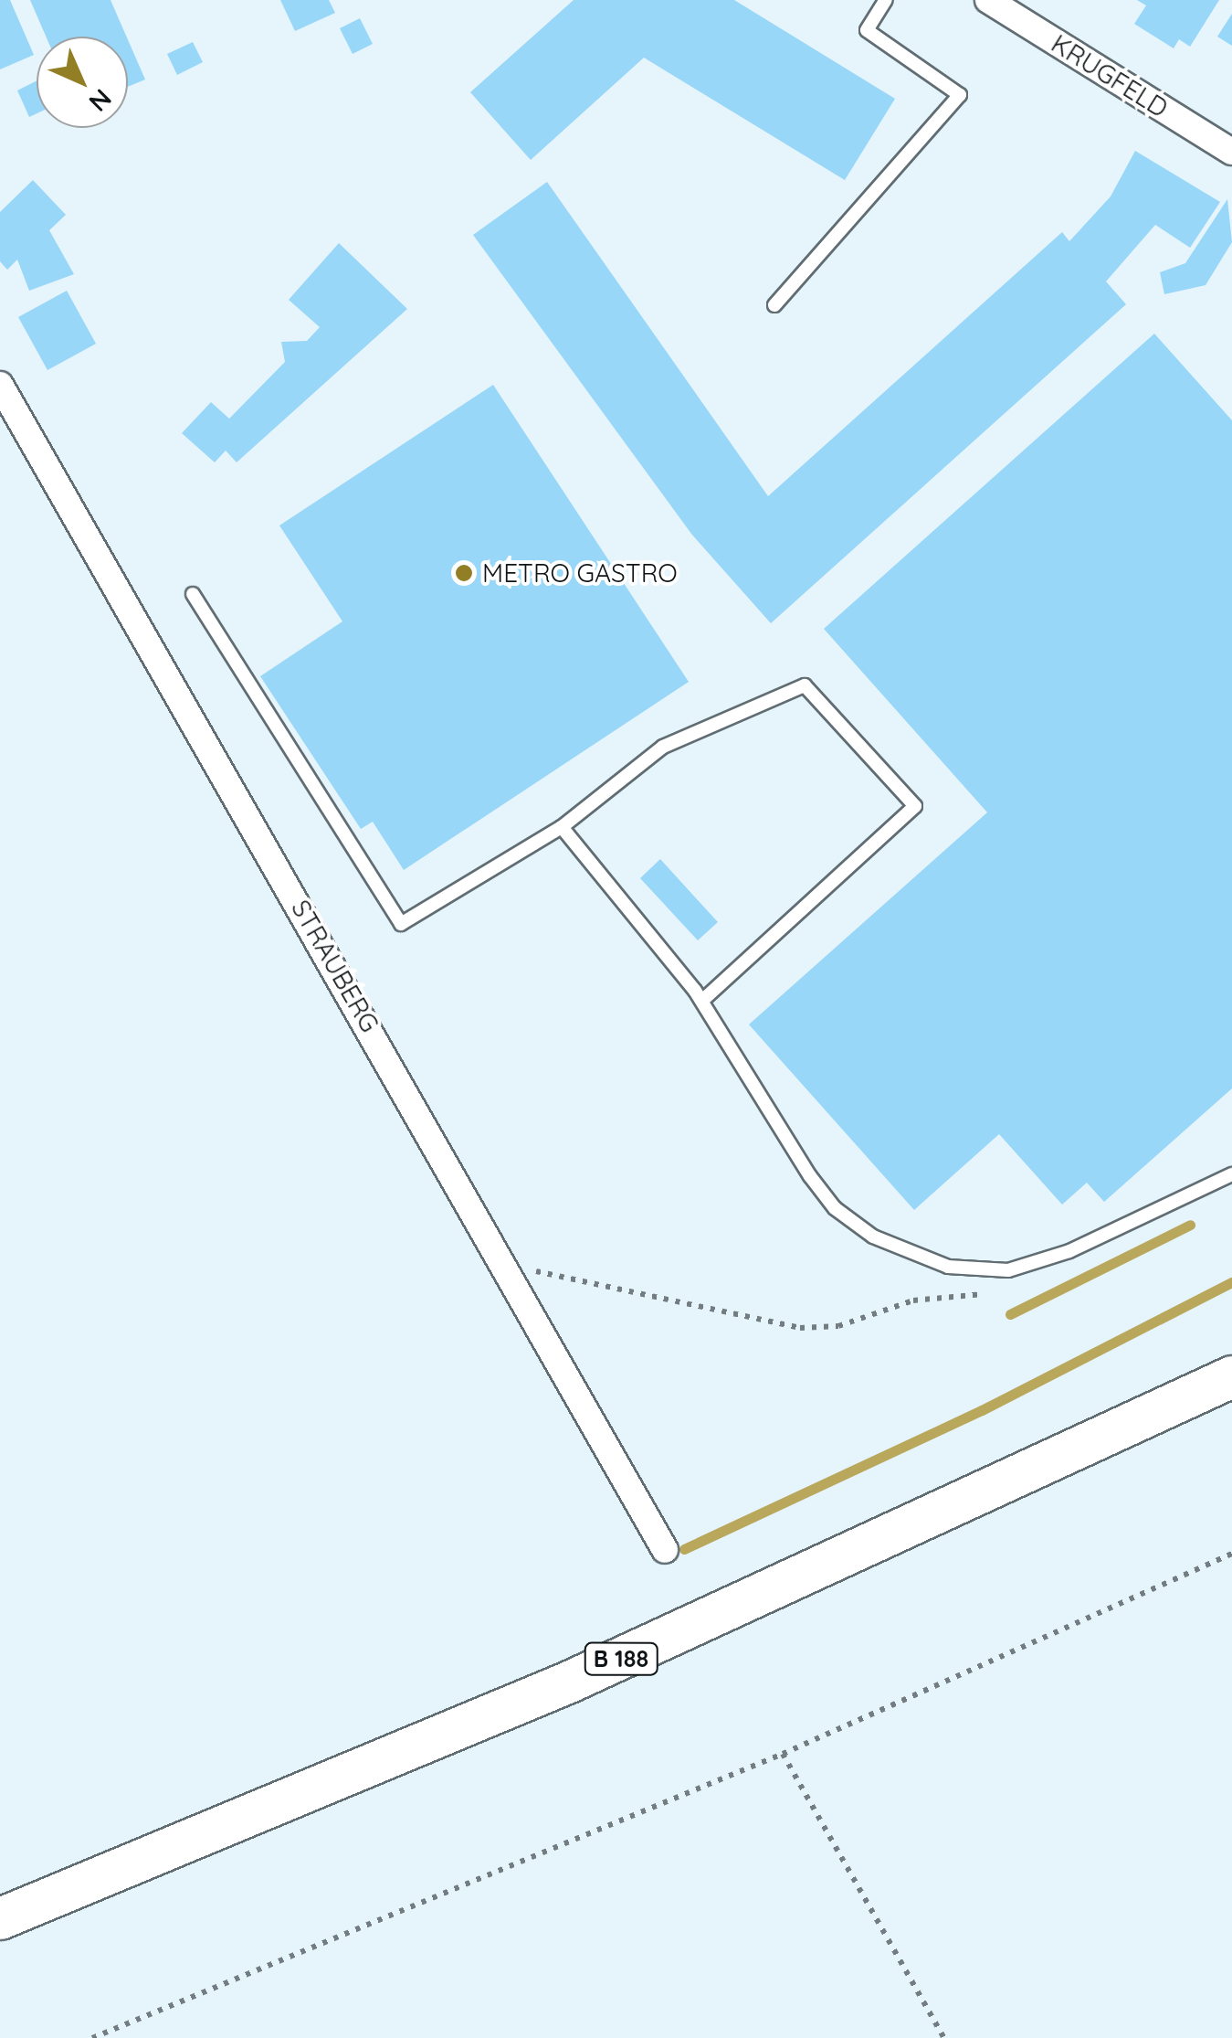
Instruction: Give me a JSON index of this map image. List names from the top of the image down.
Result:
{
  "streets": {
    "main road": ["B 188"],
    "street": ["KRUGFELD", "STRAUBERG"]
  },
  "places": ["METRO GASTRO"],
  "north": "bottom right"
}
